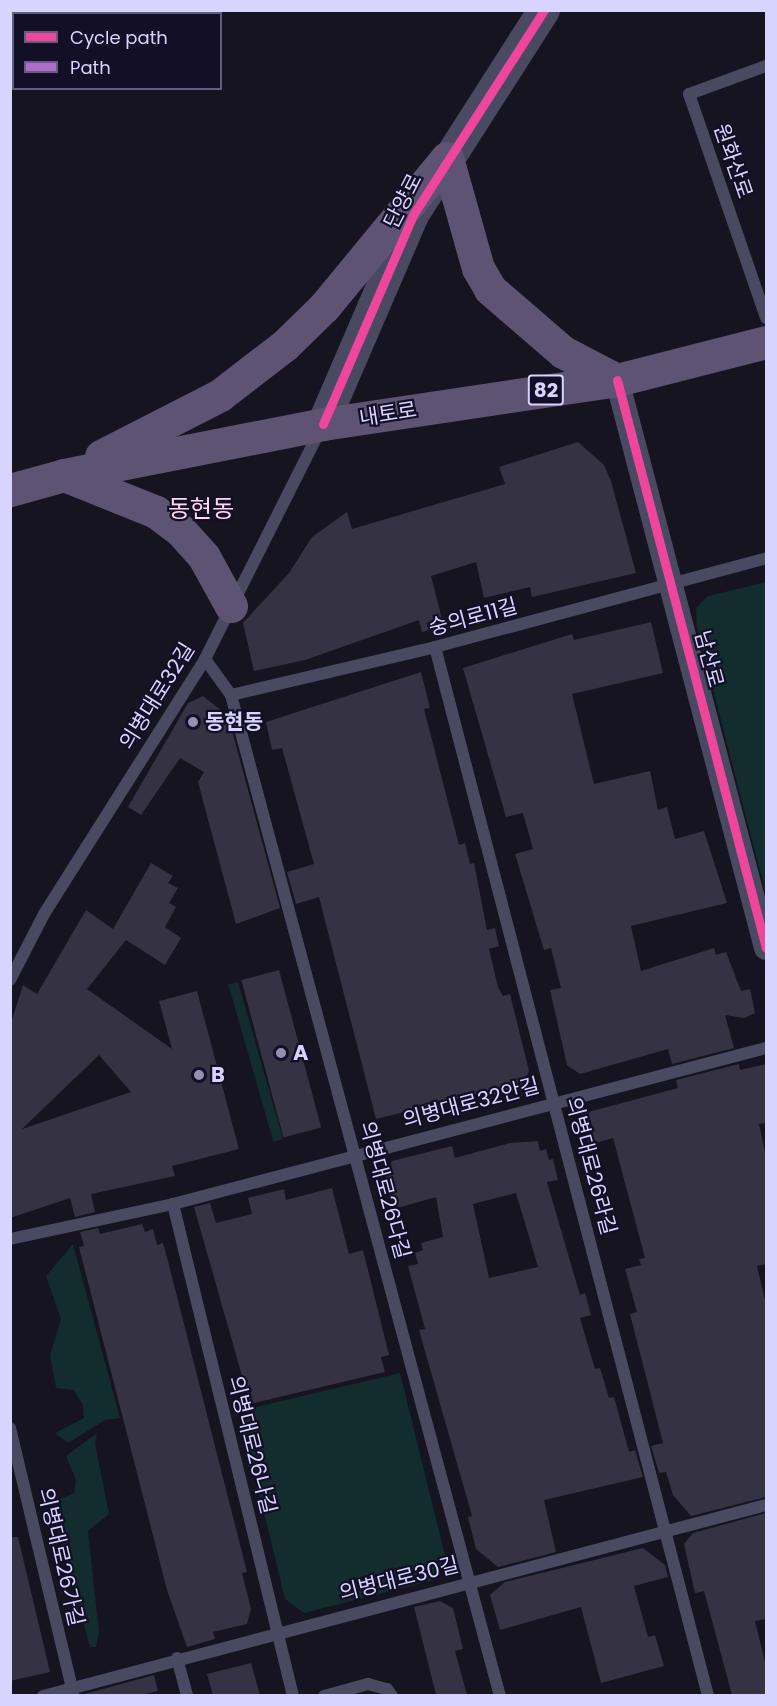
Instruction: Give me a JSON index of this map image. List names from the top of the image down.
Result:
{
  "streets": {
    "main road": ["82", "내토로"],
    "street": ["단양로", "남산로"],
    "lane": [
      "원화산로",
      "숭의로11길",
      "의병대로32길",
      "의병대로32안길",
      "의병대로26라길",
      "의병대로26다길",
      "의병대로26나길",
      "의병대로26가길",
      "의병대로30길"
    ]
  },
  "crossings": [
    ["단양로", "내토로"],
    ["단양로", "의병대로32길"],
    ["내토로", "남산로"],
    ["내토로", "의병대로32길"],
    ["숭의로11길", "남산로"],
    ["숭의로11길", "의병대로26라길"],
    ["숭의로11길", "의병대로26다길"],
    ["의병대로32안길", "의병대로26라길"],
    ["의병대로32안길", "의병대로26다길"],
    ["의병대로32안길", "의병대로26나길"],
    ["의병대로26라길", "의병대로30길"],
    ["의병대로26다길", "의병대로30길"],
    ["의병대로26나길", "의병대로30길"],
    ["의병대로26가길", "의병대로30길"]
  ],
  "districts": ["동현동"],
  "places": ["동현동", "A", "B"],
  "legend": ["Cycle path", "Path"]
}
